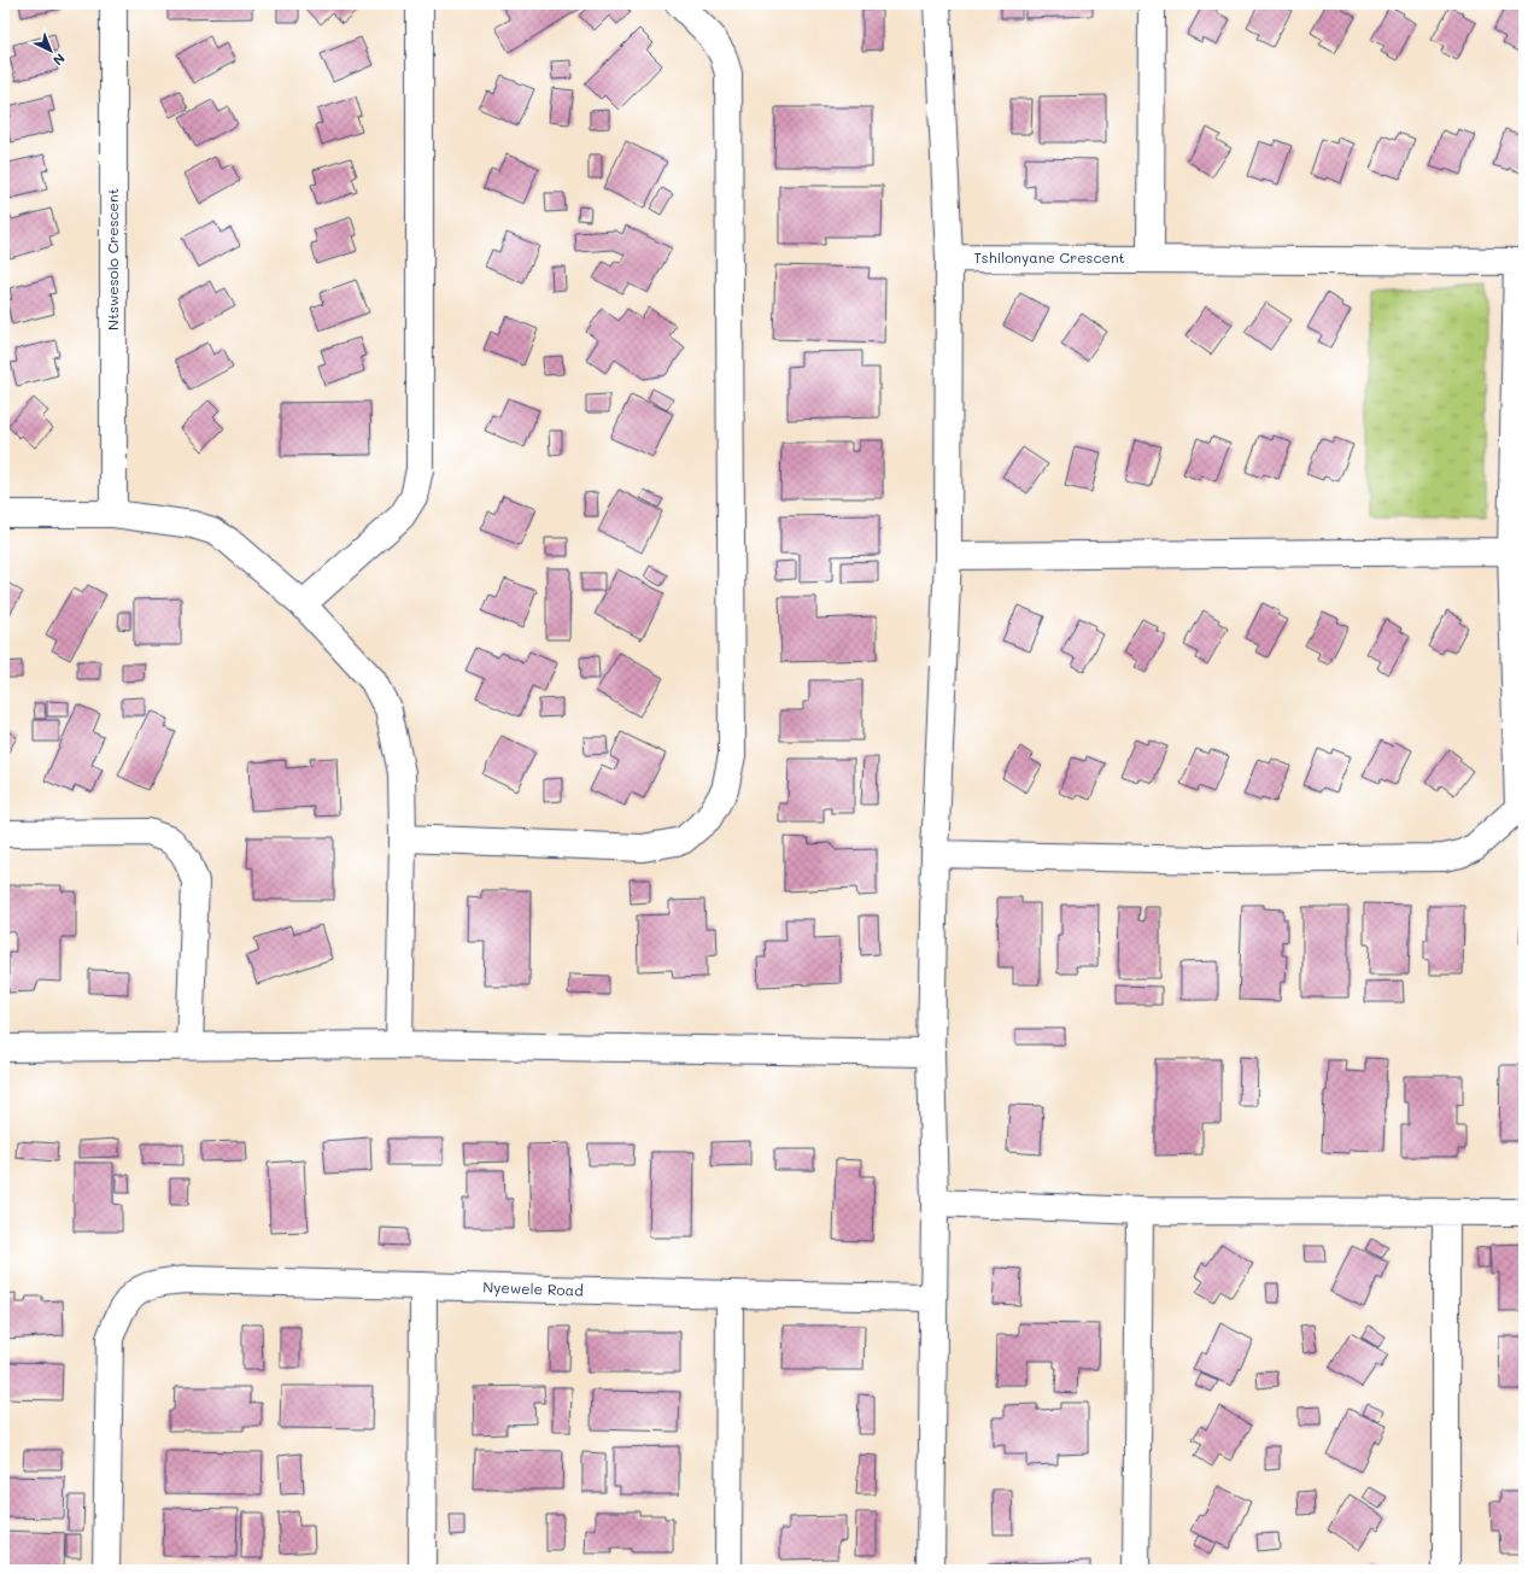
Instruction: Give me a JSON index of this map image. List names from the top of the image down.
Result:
{
  "streets": {
    "street": ["Tshilonyane Crescent", "Ntswesolo Crescent", "Nyewele Road"]
  },
  "north": "bottom right"
}
